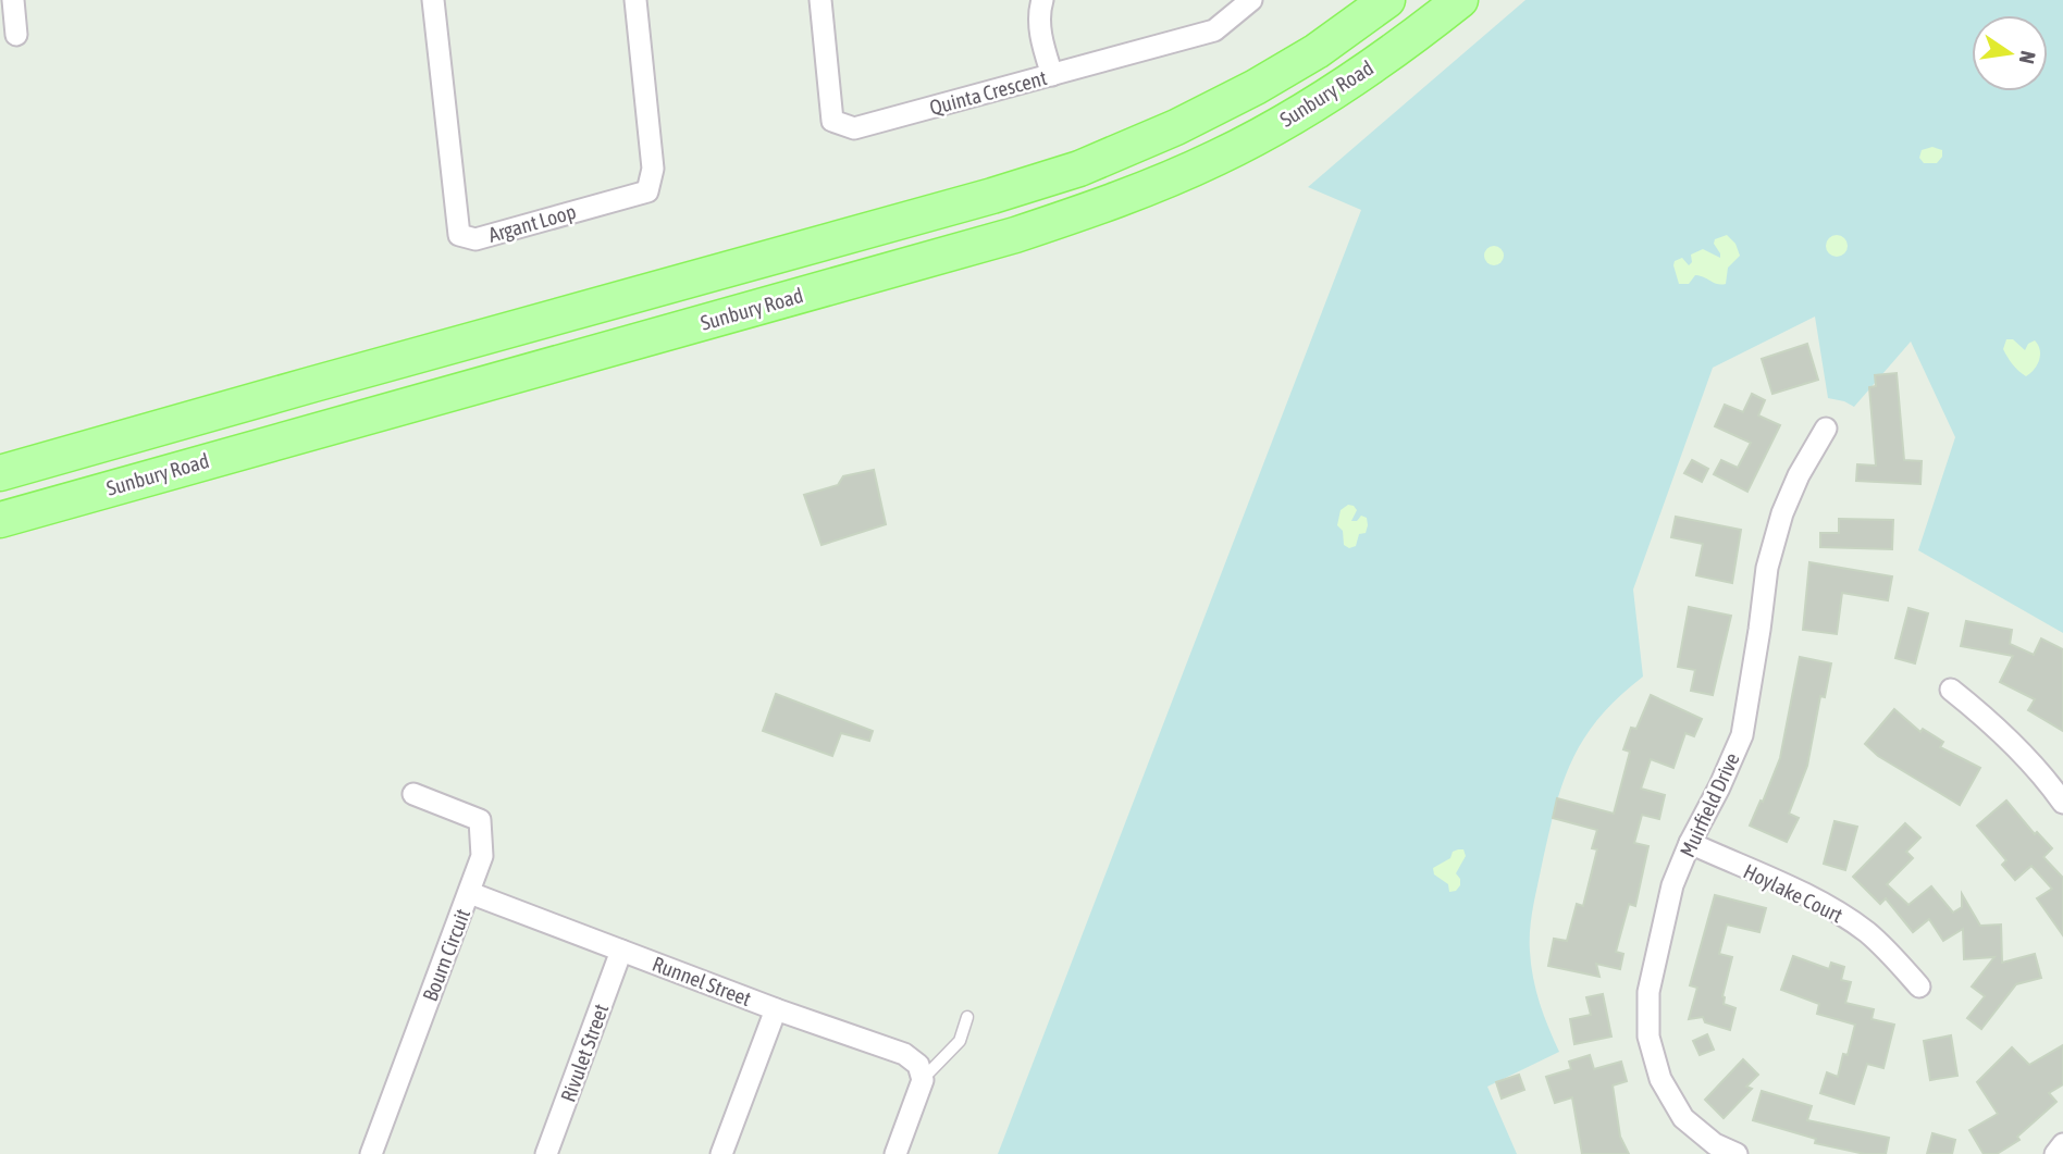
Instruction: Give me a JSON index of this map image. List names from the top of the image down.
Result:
{
  "streets": {
    "main road": ["Sunbury Road"],
    "street": [
      "Quinta Crescent",
      "Argant Loop",
      "Muirfield Drive",
      "Hoylake Court",
      "Bourn Circuit",
      "Runnel Street",
      "Rivulet Street"
    ]
  },
  "crossings": [
    ["Muirfield Drive", "Hoylake Court"],
    ["Bourn Circuit", "Runnel Street"],
    ["Runnel Street", "Rivulet Street"]
  ],
  "north": "right"
}
